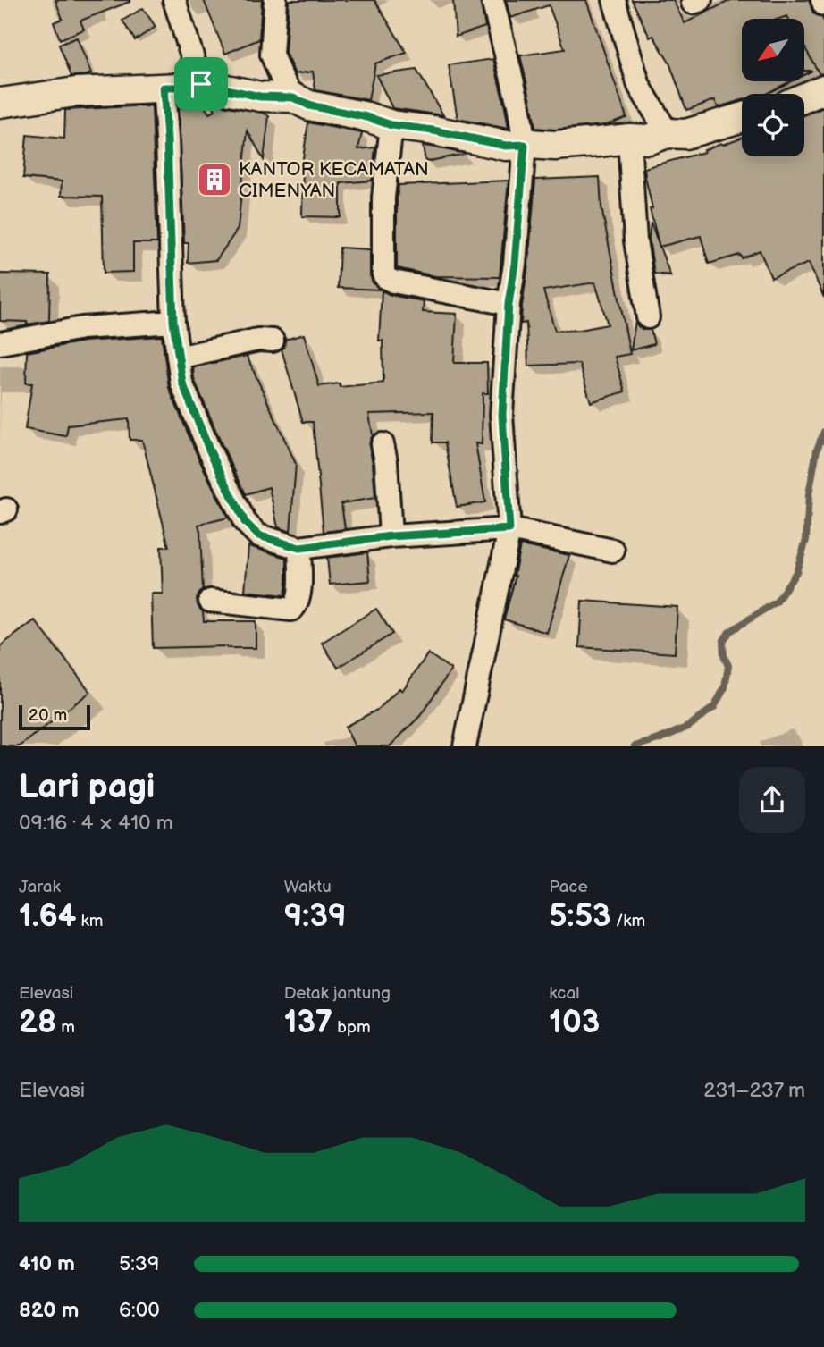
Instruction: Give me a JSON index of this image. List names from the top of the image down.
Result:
{
  "places": {
    "building": ["KANTOR KECAMATAN CIMENYAN"]
  },
  "scale_bar": "20 m",
  "north": "bottom left",
  "page": {
    "scale": "20 m",
    "heading": ["Lari pagi", "09:16 · 4 × 410 m"],
    "stats": [
      ["Jarak", "1.64 km"],
      ["Waktu", "9:39"],
      ["Pace", "5:53 /km"],
      ["Elevasi", "28 m"],
      ["Detak jantung", "137 bpm"],
      ["kcal", "103"]
    ],
    "chart": ["Elevasi", "231–237 m"],
    "list": [
      {
        "name": "410 m",
        "note": "5:39"
      },
      {
        "name": "820 m",
        "note": "6:00"
      }
    ]
  }
}
